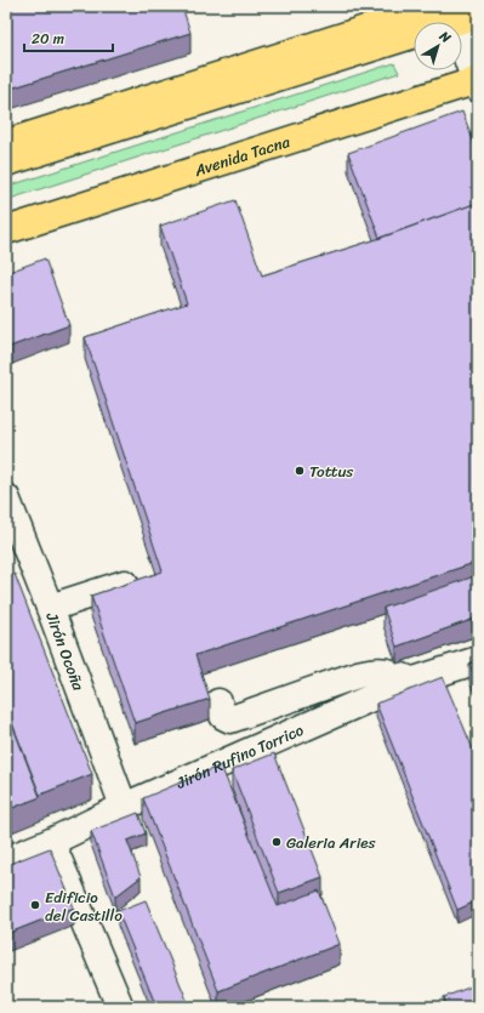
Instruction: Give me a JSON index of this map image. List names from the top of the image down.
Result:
{
  "streets": {
    "main road": ["Avenida Tacna"],
    "street": ["Jirón Ocoña", "Jirón Rufino Torrico"]
  },
  "crossings": [
    ["Jirón Ocoña", "Jirón Rufino Torrico"]
  ],
  "places": ["Tottus", "Galeria Aries", "Edificio del Castillo"],
  "scale_bar": "20 m",
  "north": "top right"
}
